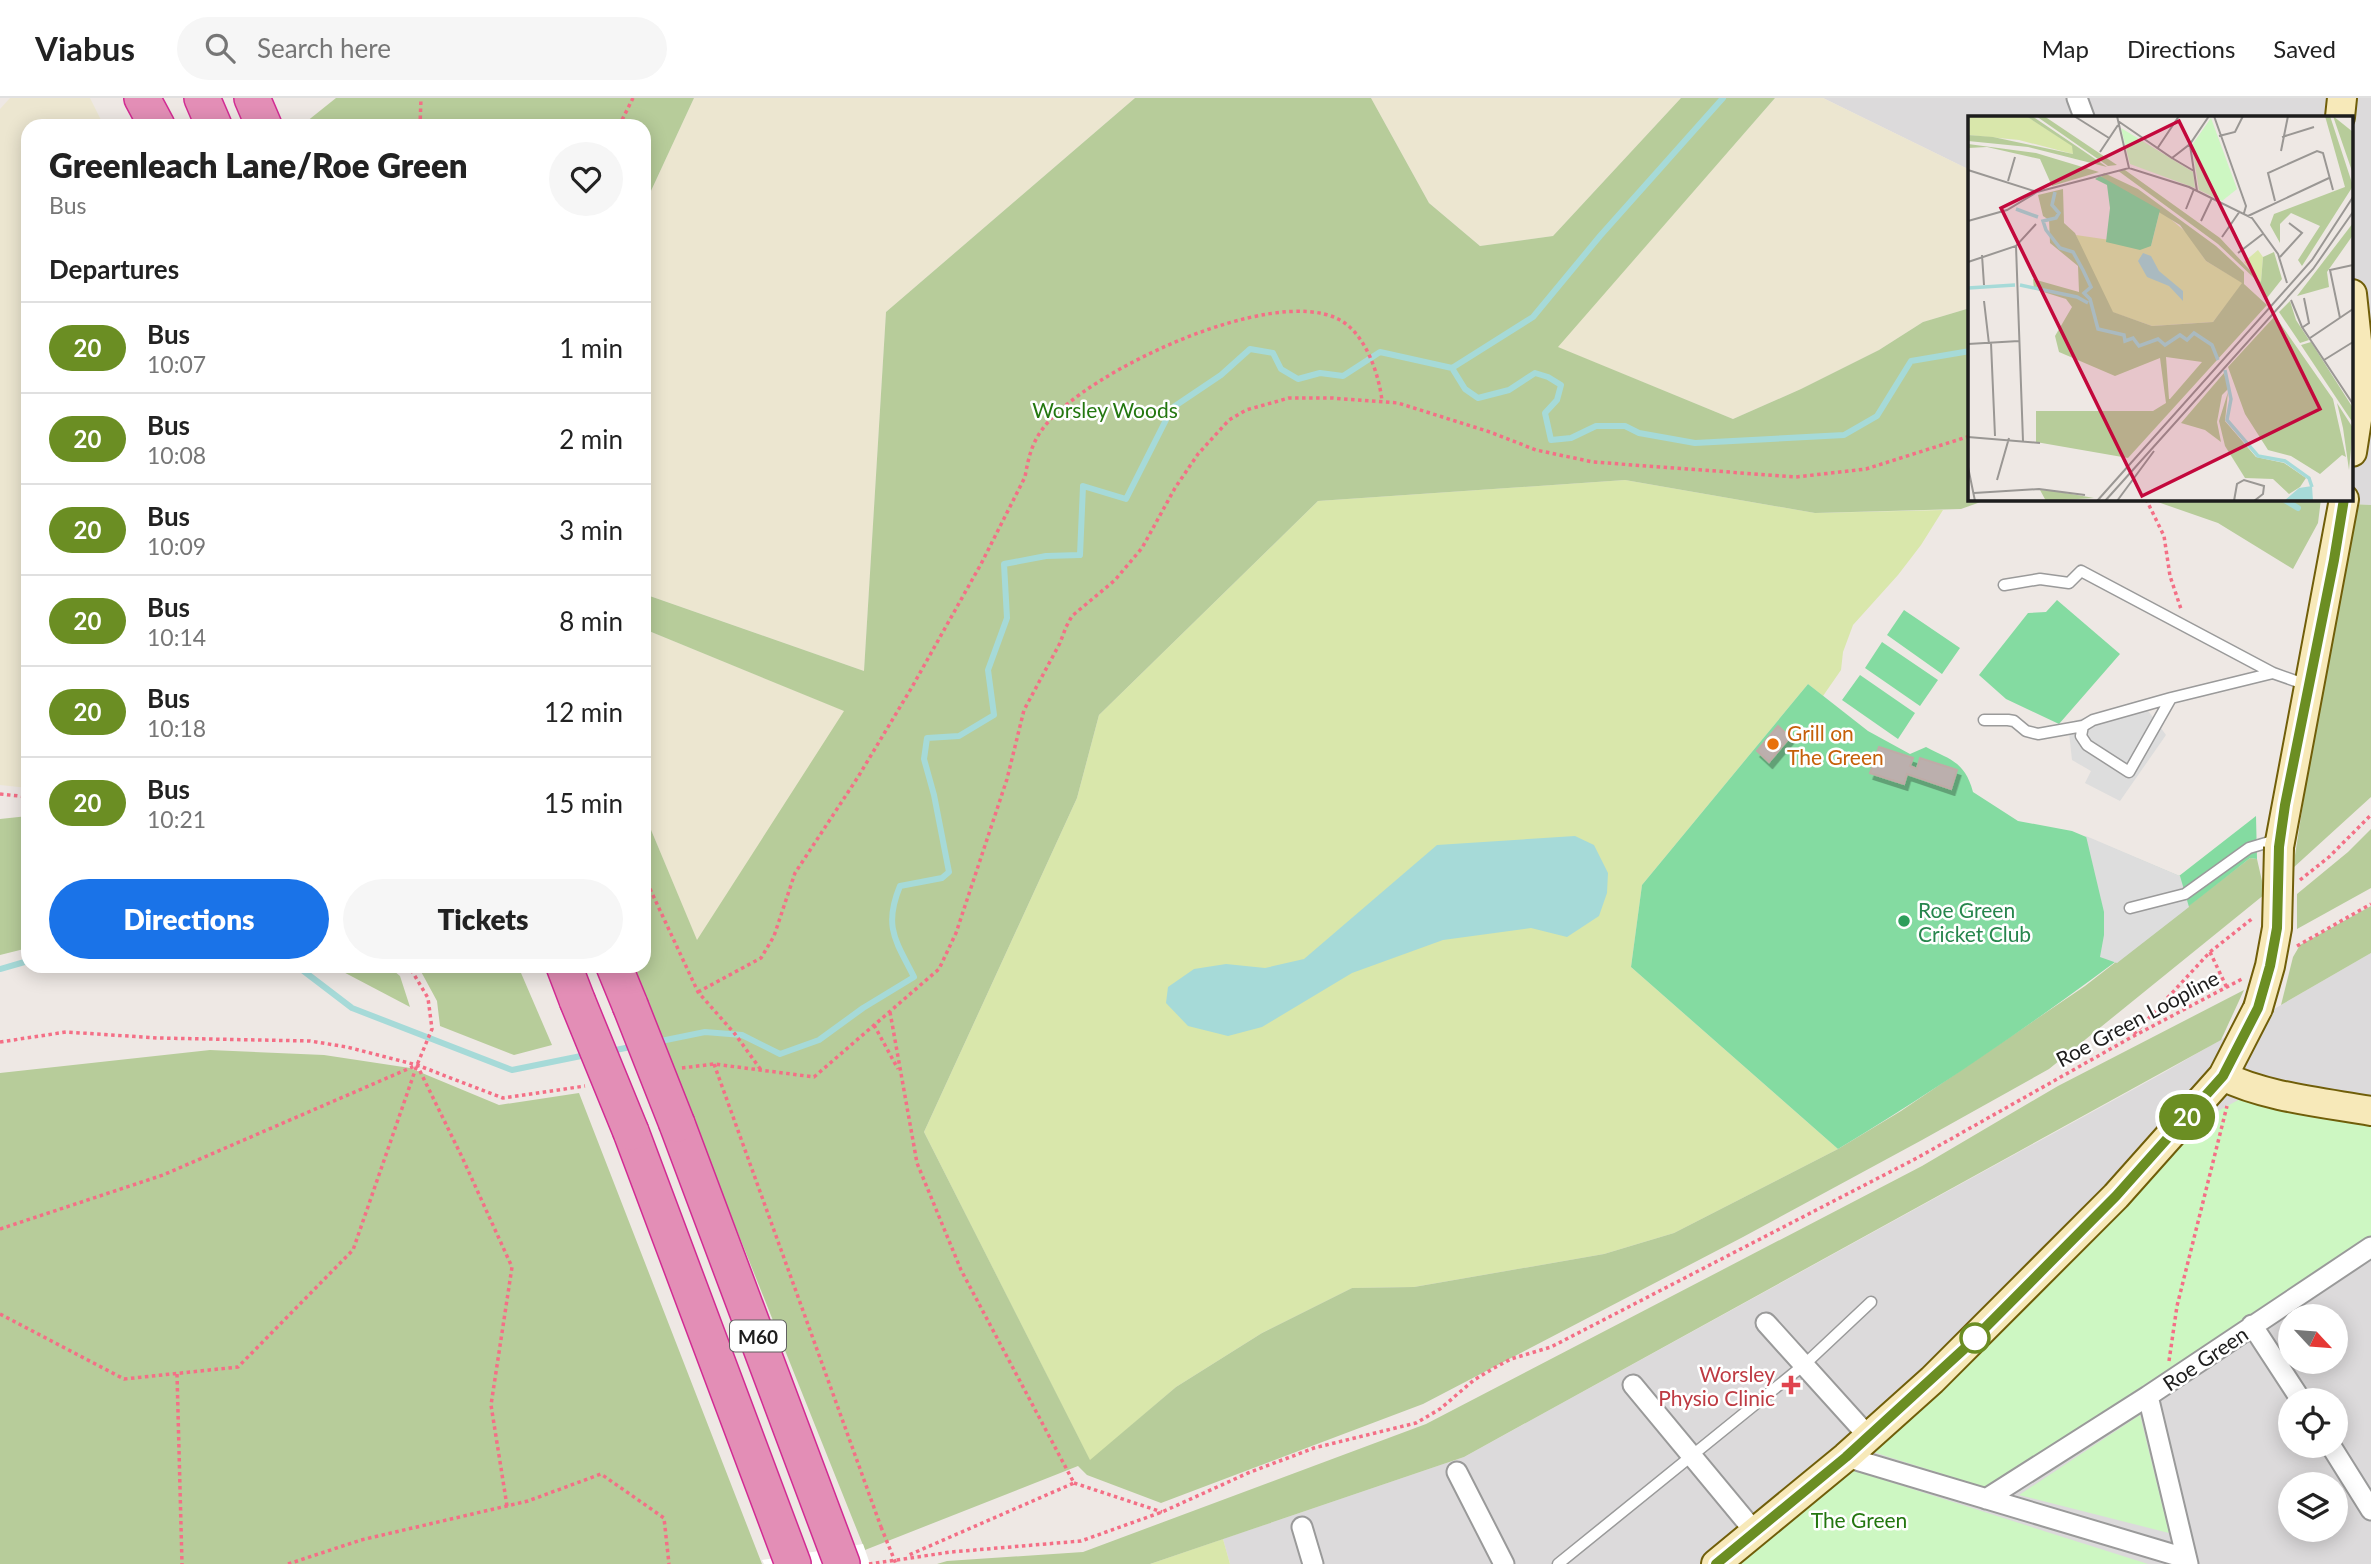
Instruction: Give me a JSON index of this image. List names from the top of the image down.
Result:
{
  "streets": {
    "highway": ["M60"],
    "street": ["Roe Green"],
    "path": ["Roe Green Loopline"]
  },
  "parks": ["Worsley Woods", "The Green"],
  "places": {
    "other": ["Grill on The Green", "Roe Green Cricket Club"],
    "health": ["Worsley Physio Clinic"]
  },
  "lines": ["bus line 20"],
  "north": "bottom right",
  "page": {
    "header": "Viabus",
    "search": "Search here",
    "nav": ["Map", "Directions", "Saved"],
    "on_map": "20",
    "heading": [
      ["Greenleach Lane/Roe Green", "Bus"],
      "Departures"
    ],
    "list": [
      {
        "mark": "20",
        "name": "Bus",
        "note": "10:07",
        "value": "1 min"
      },
      {
        "mark": "20",
        "name": "Bus",
        "note": "10:08",
        "value": "2 min"
      },
      {
        "mark": "20",
        "name": "Bus",
        "note": "10:09",
        "value": "3 min"
      },
      {
        "mark": "20",
        "name": "Bus",
        "note": "10:14",
        "value": "8 min"
      },
      {
        "mark": "20",
        "name": "Bus",
        "note": "10:18",
        "value": "12 min"
      },
      {
        "mark": "20",
        "name": "Bus",
        "note": "10:21",
        "value": "15 min"
      }
    ],
    "buttons": ["Directions", "Tickets"]
  }
}
